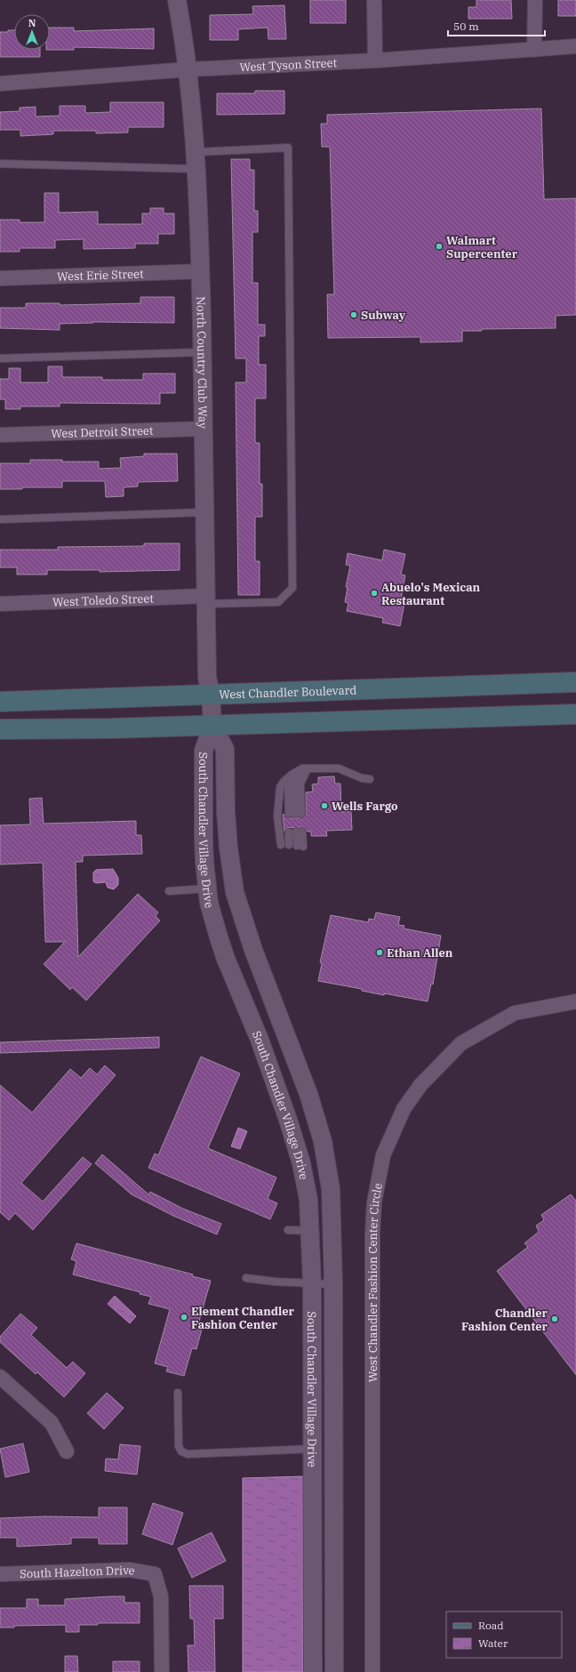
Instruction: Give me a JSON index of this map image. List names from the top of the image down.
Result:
{
  "streets": {
    "main road": ["West Chandler Boulevard"],
    "street": [
      "West Tyson Street",
      "West Erie Street",
      "North Country Club Way",
      "West Detroit Street",
      "West Toledo Street",
      "South Chandler Village Drive",
      "West Chandler Fashion Center Circle",
      "South Hazelton Drive"
    ]
  },
  "crossings": [
    ["West Tyson Street", "North Country Club Way"],
    ["West Erie Street", "North Country Club Way"],
    ["North Country Club Way", "West Detroit Street"],
    ["North Country Club Way", "West Toledo Street"],
    ["North Country Club Way", "West Chandler Boulevard"],
    ["North Country Club Way", "South Chandler Village Drive"]
  ],
  "places": [
    "Walmart Supercenter",
    "Subway",
    "Abuelo's Mexican Restaurant",
    "Wells Fargo",
    "Ethan Allen",
    "Element Chandler Fashion Center",
    "Chandler Fashion Center"
  ],
  "legend": ["Road", "Water"],
  "scale_bar": "50 m",
  "north": "top"
}
